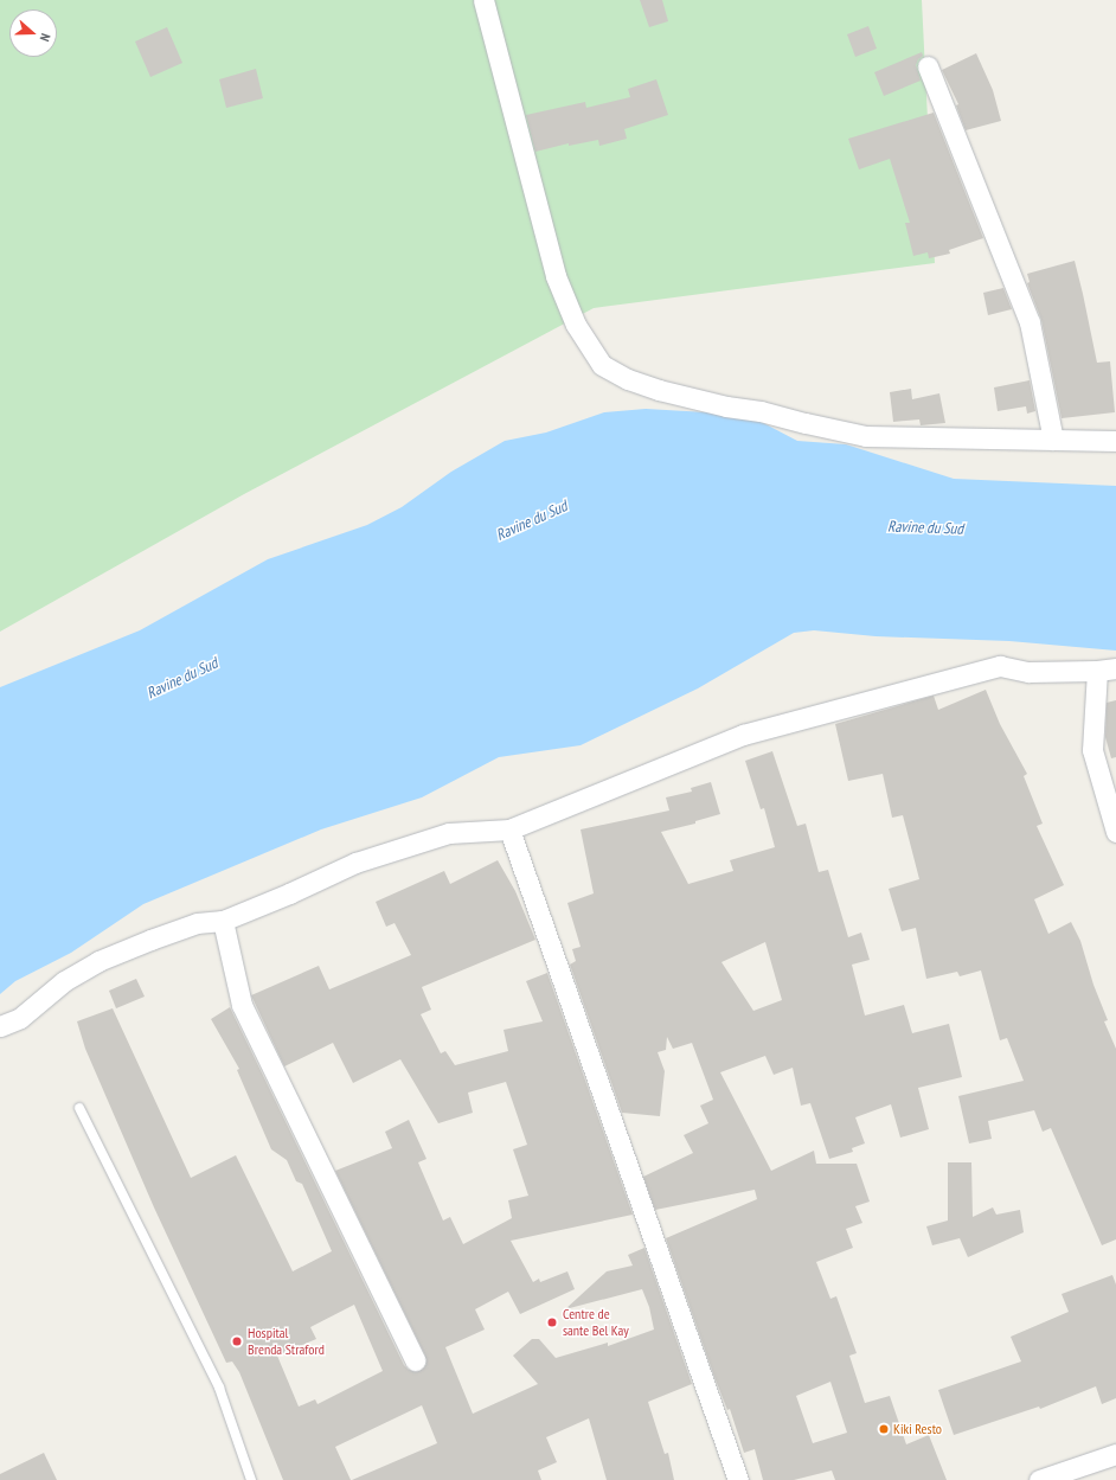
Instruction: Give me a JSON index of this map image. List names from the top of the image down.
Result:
{
  "water": ["Ravine du Sud"],
  "places": ["Centre de sante Bel Kay", "Hospital Brenda Straford", "Kiki Resto"],
  "north": "right"
}
